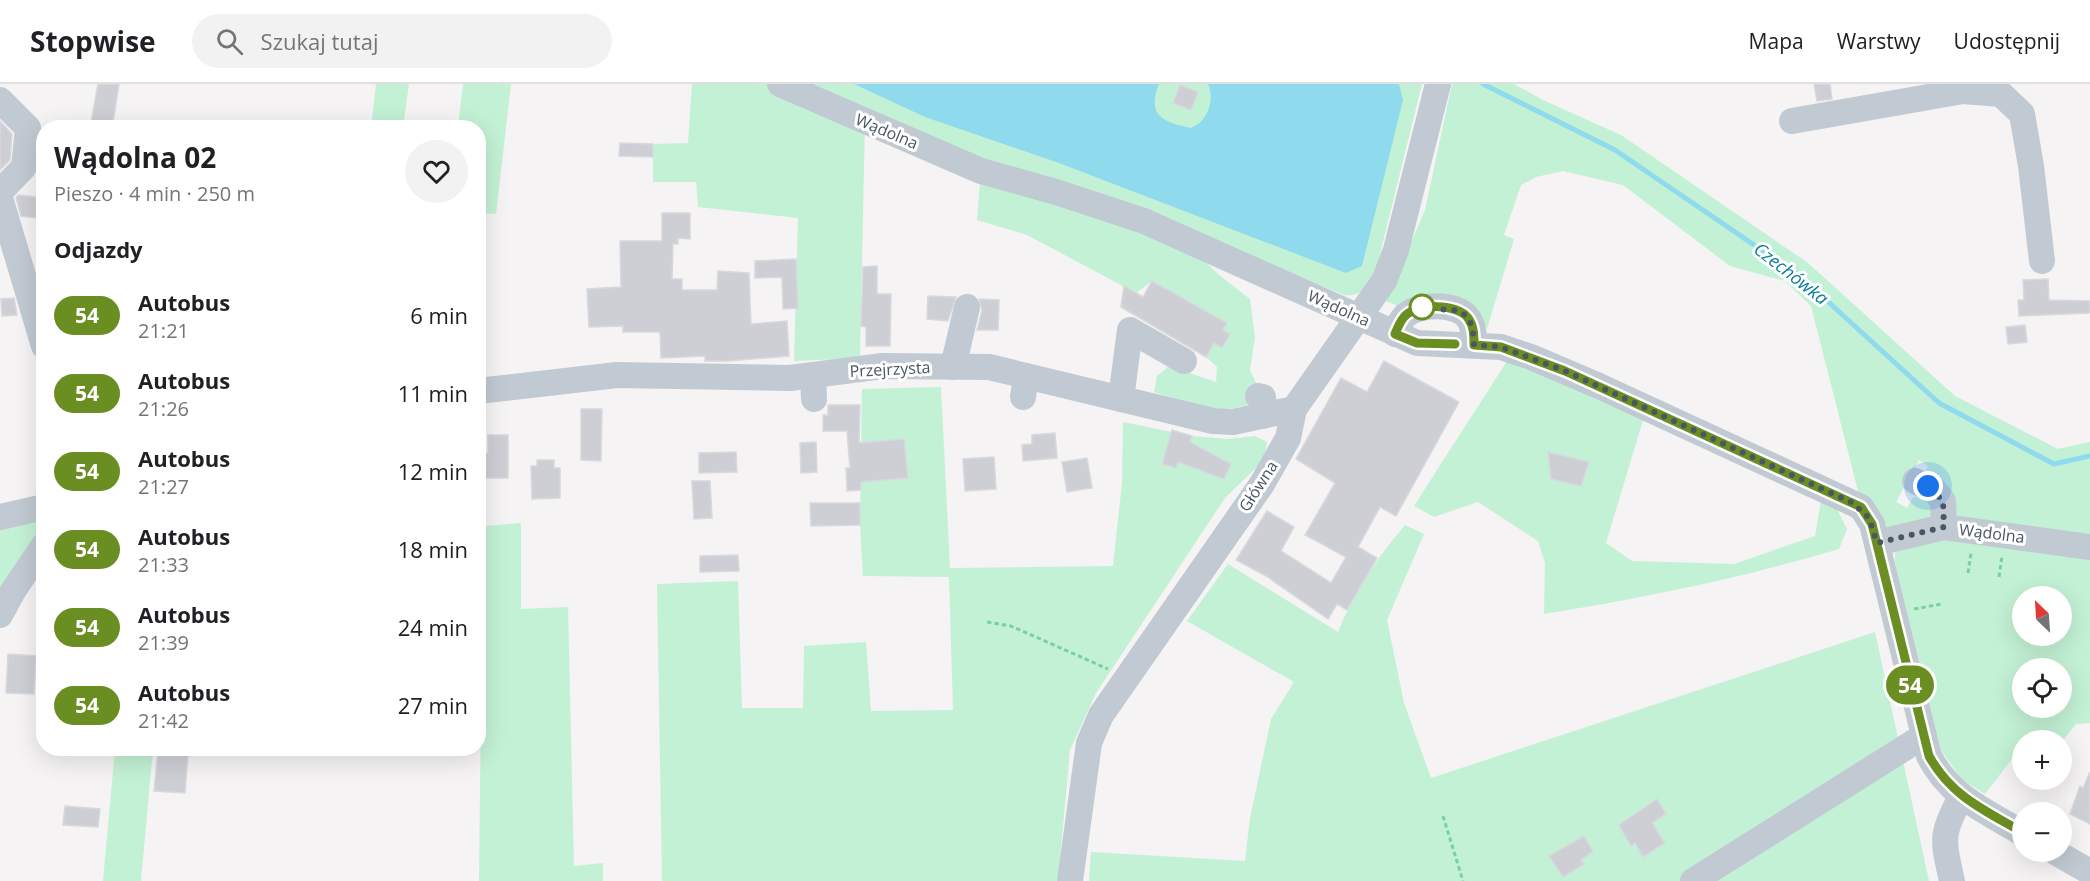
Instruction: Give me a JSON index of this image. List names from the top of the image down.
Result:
{
  "streets": {
    "street": ["Wądolna", "Przejrzysta", "Główna"]
  },
  "crossings": [
    ["Wądolna", "Główna"],
    ["Przejrzysta", "Główna"]
  ],
  "water": ["Czechówka"],
  "lines": ["bus line 54"],
  "north": "top left",
  "page": {
    "header": "Stopwise",
    "search": "Szukaj tutaj",
    "nav": ["Mapa", "Warstwy", "Udostępnij"],
    "on_map": "54",
    "heading": [
      ["Wądolna 02", "Pieszo · 4 min · 250 m"],
      "Odjazdy"
    ],
    "list": [
      {
        "mark": "54",
        "name": "Autobus",
        "note": "21:21",
        "value": "6 min"
      },
      {
        "mark": "54",
        "name": "Autobus",
        "note": "21:26",
        "value": "11 min"
      },
      {
        "mark": "54",
        "name": "Autobus",
        "note": "21:27",
        "value": "12 min"
      },
      {
        "mark": "54",
        "name": "Autobus",
        "note": "21:33",
        "value": "18 min"
      },
      {
        "mark": "54",
        "name": "Autobus",
        "note": "21:39",
        "value": "24 min"
      },
      {
        "mark": "54",
        "name": "Autobus",
        "note": "21:42",
        "value": "27 min"
      }
    ],
    "map_buttons": ["+", "−"]
  }
}
